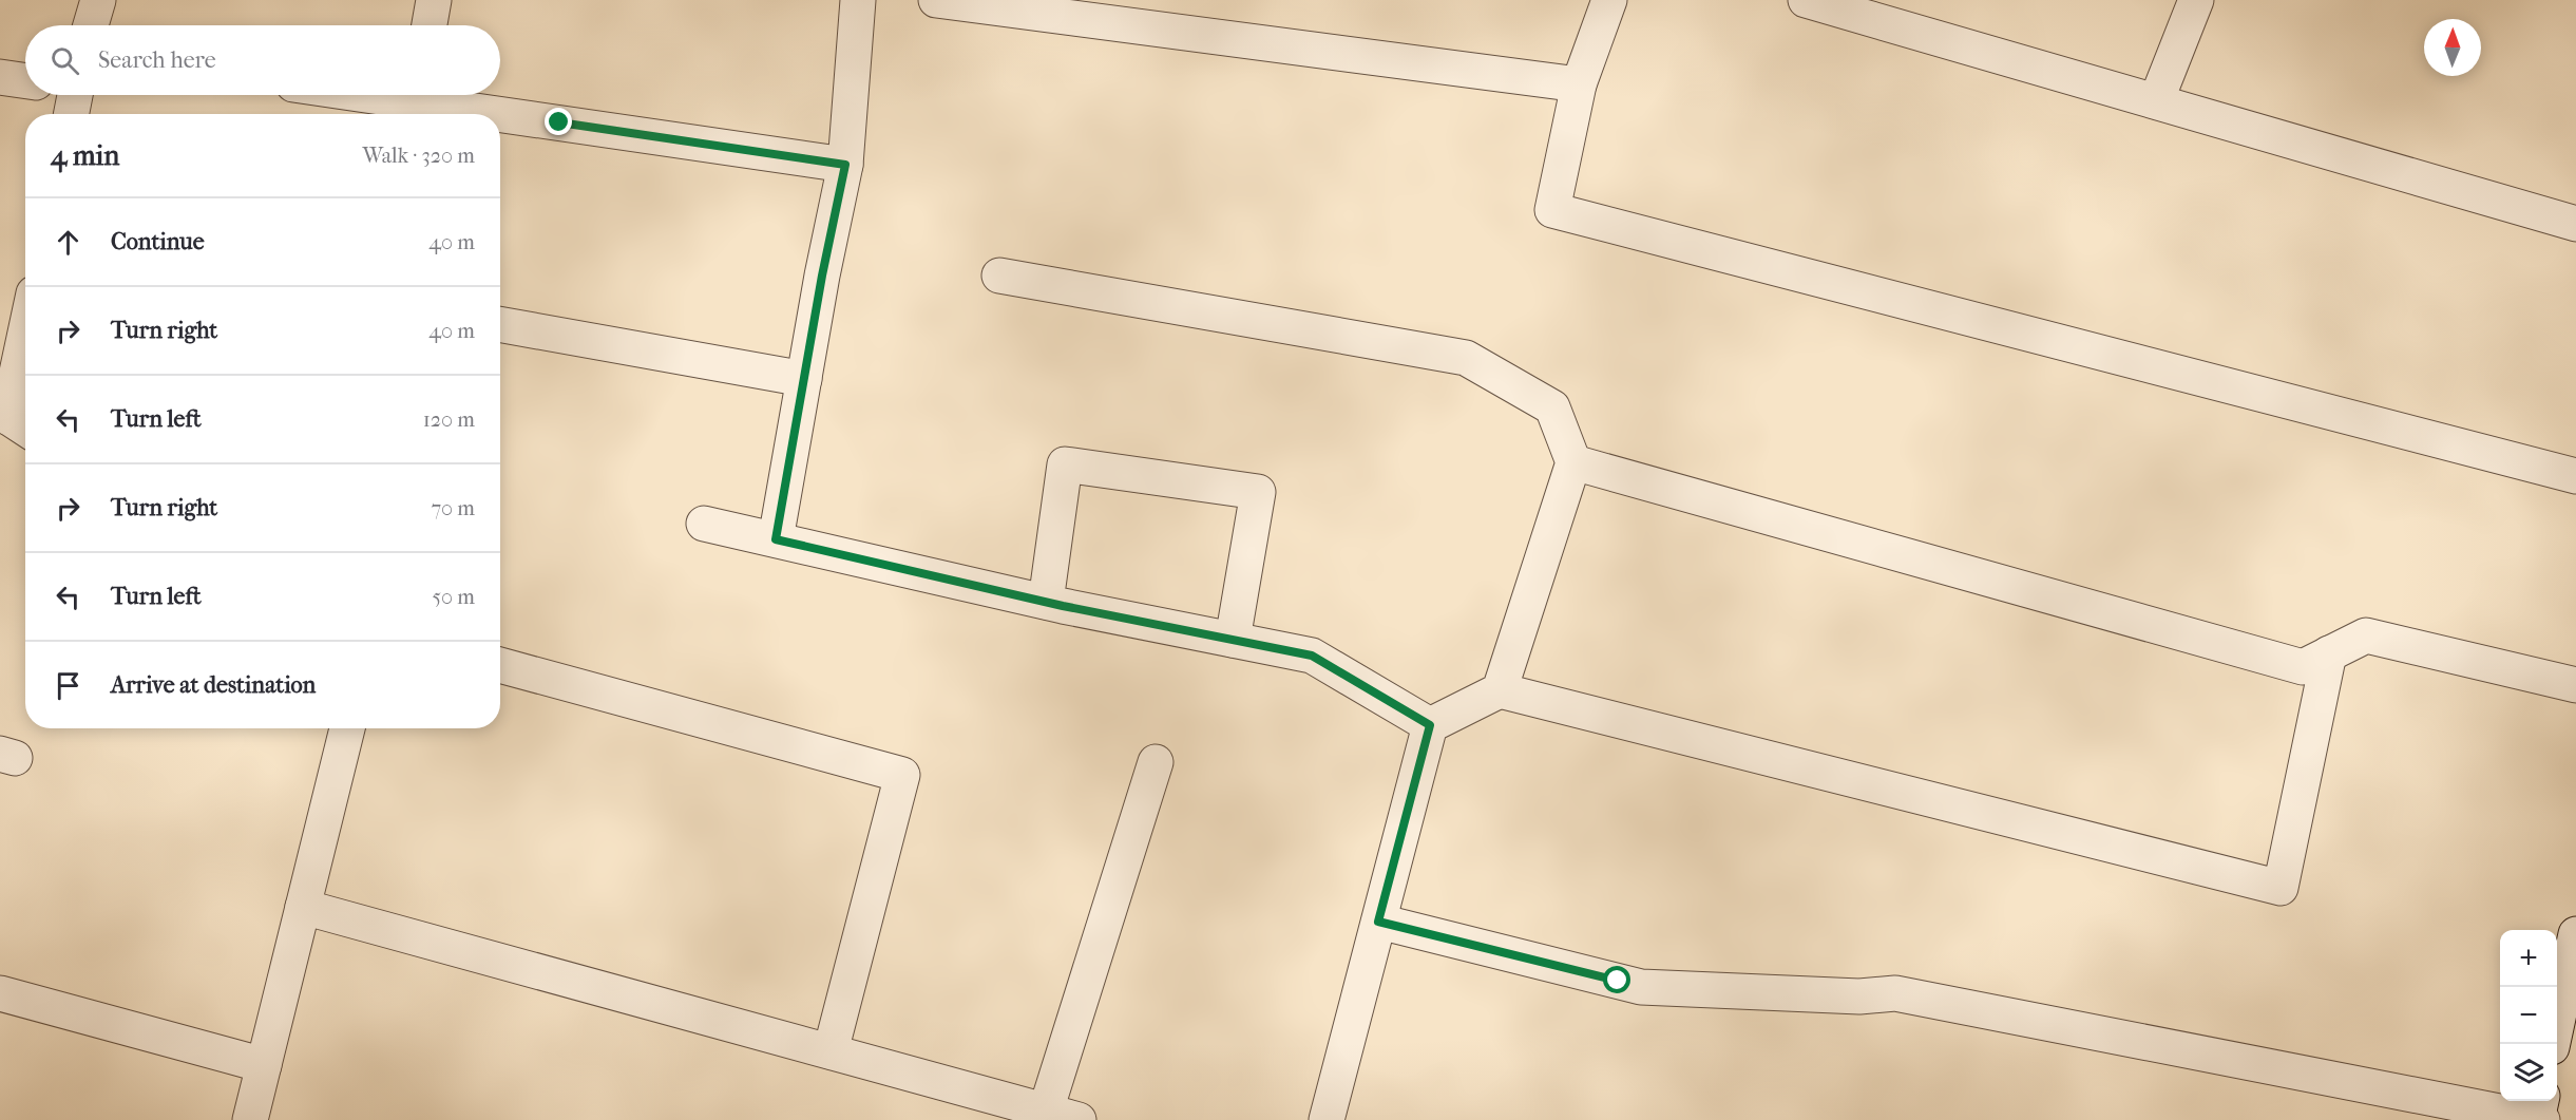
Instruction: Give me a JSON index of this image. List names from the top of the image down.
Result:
{
  "north": "top",
  "page": {
    "search": "Search here",
    "heading": ["4 min", "Walk · 320 m"],
    "list": [
      ["Continue", "40 m"],
      ["Turn right", "40 m"],
      ["Turn left", "120 m"],
      ["Turn right", "70 m"],
      ["Turn left", "50 m"],
      "Arrive at destination"
    ],
    "map_buttons": ["+", "−"]
  }
}
